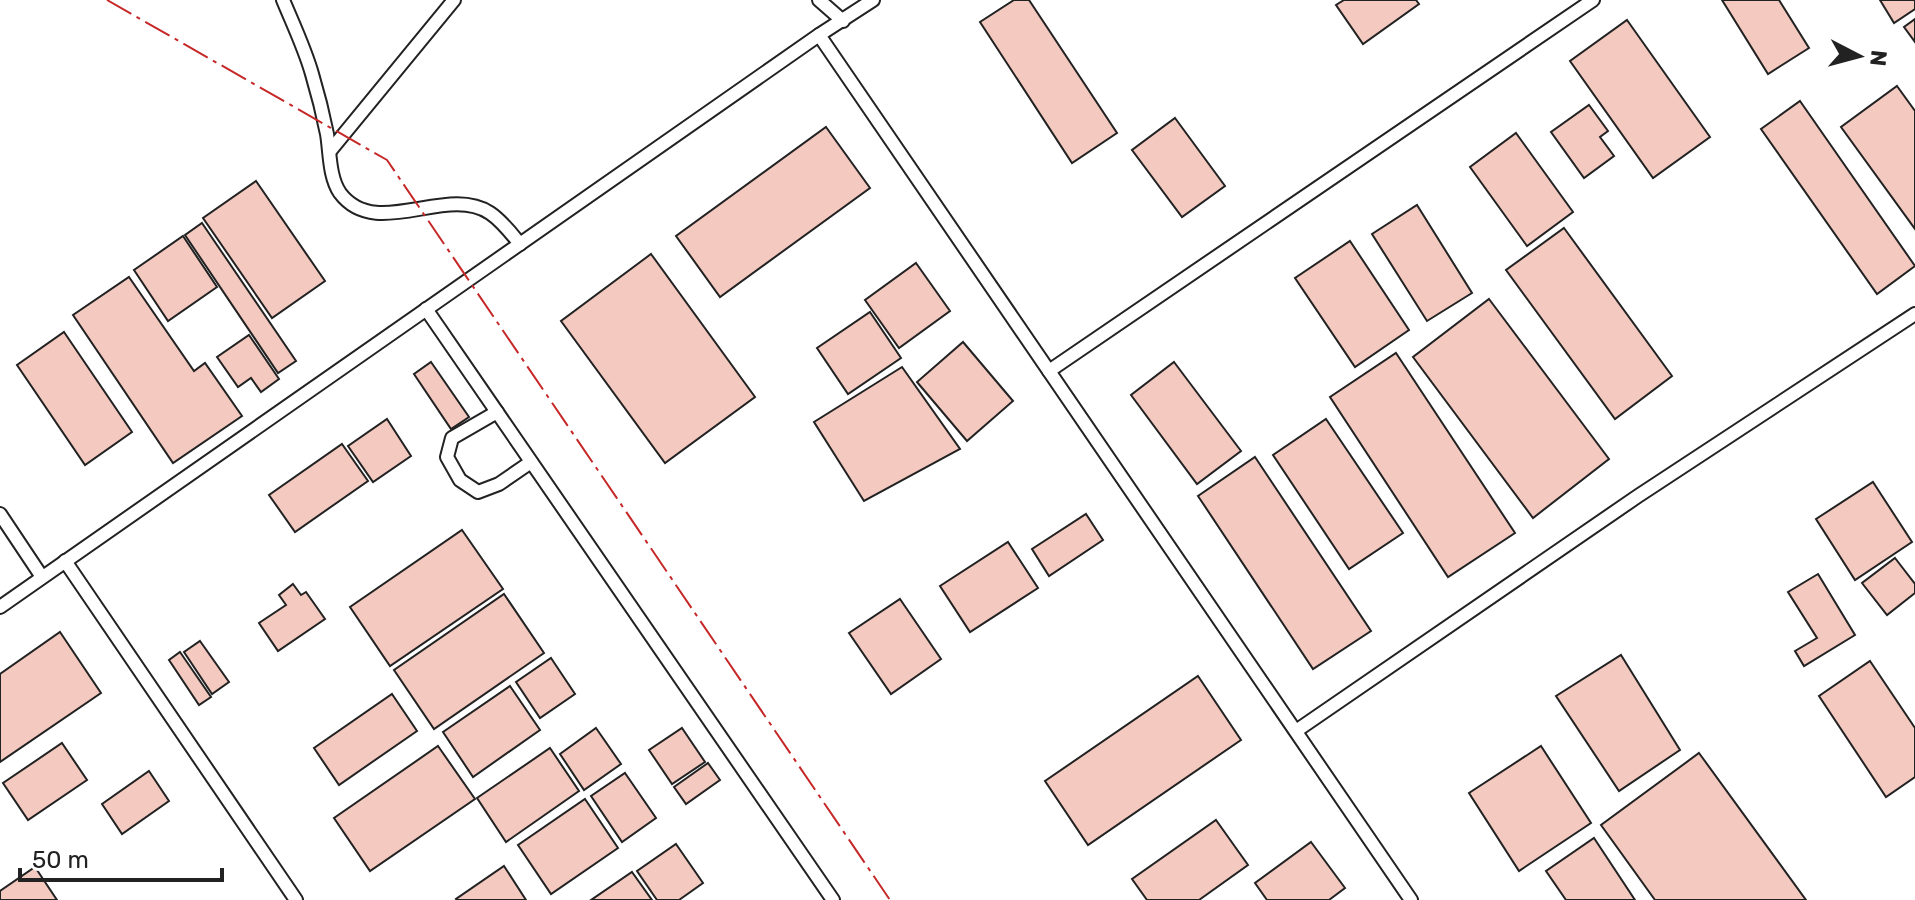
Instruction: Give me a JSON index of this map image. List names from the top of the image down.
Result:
{
  "scale_bar": "50 m",
  "north": "right"
}
